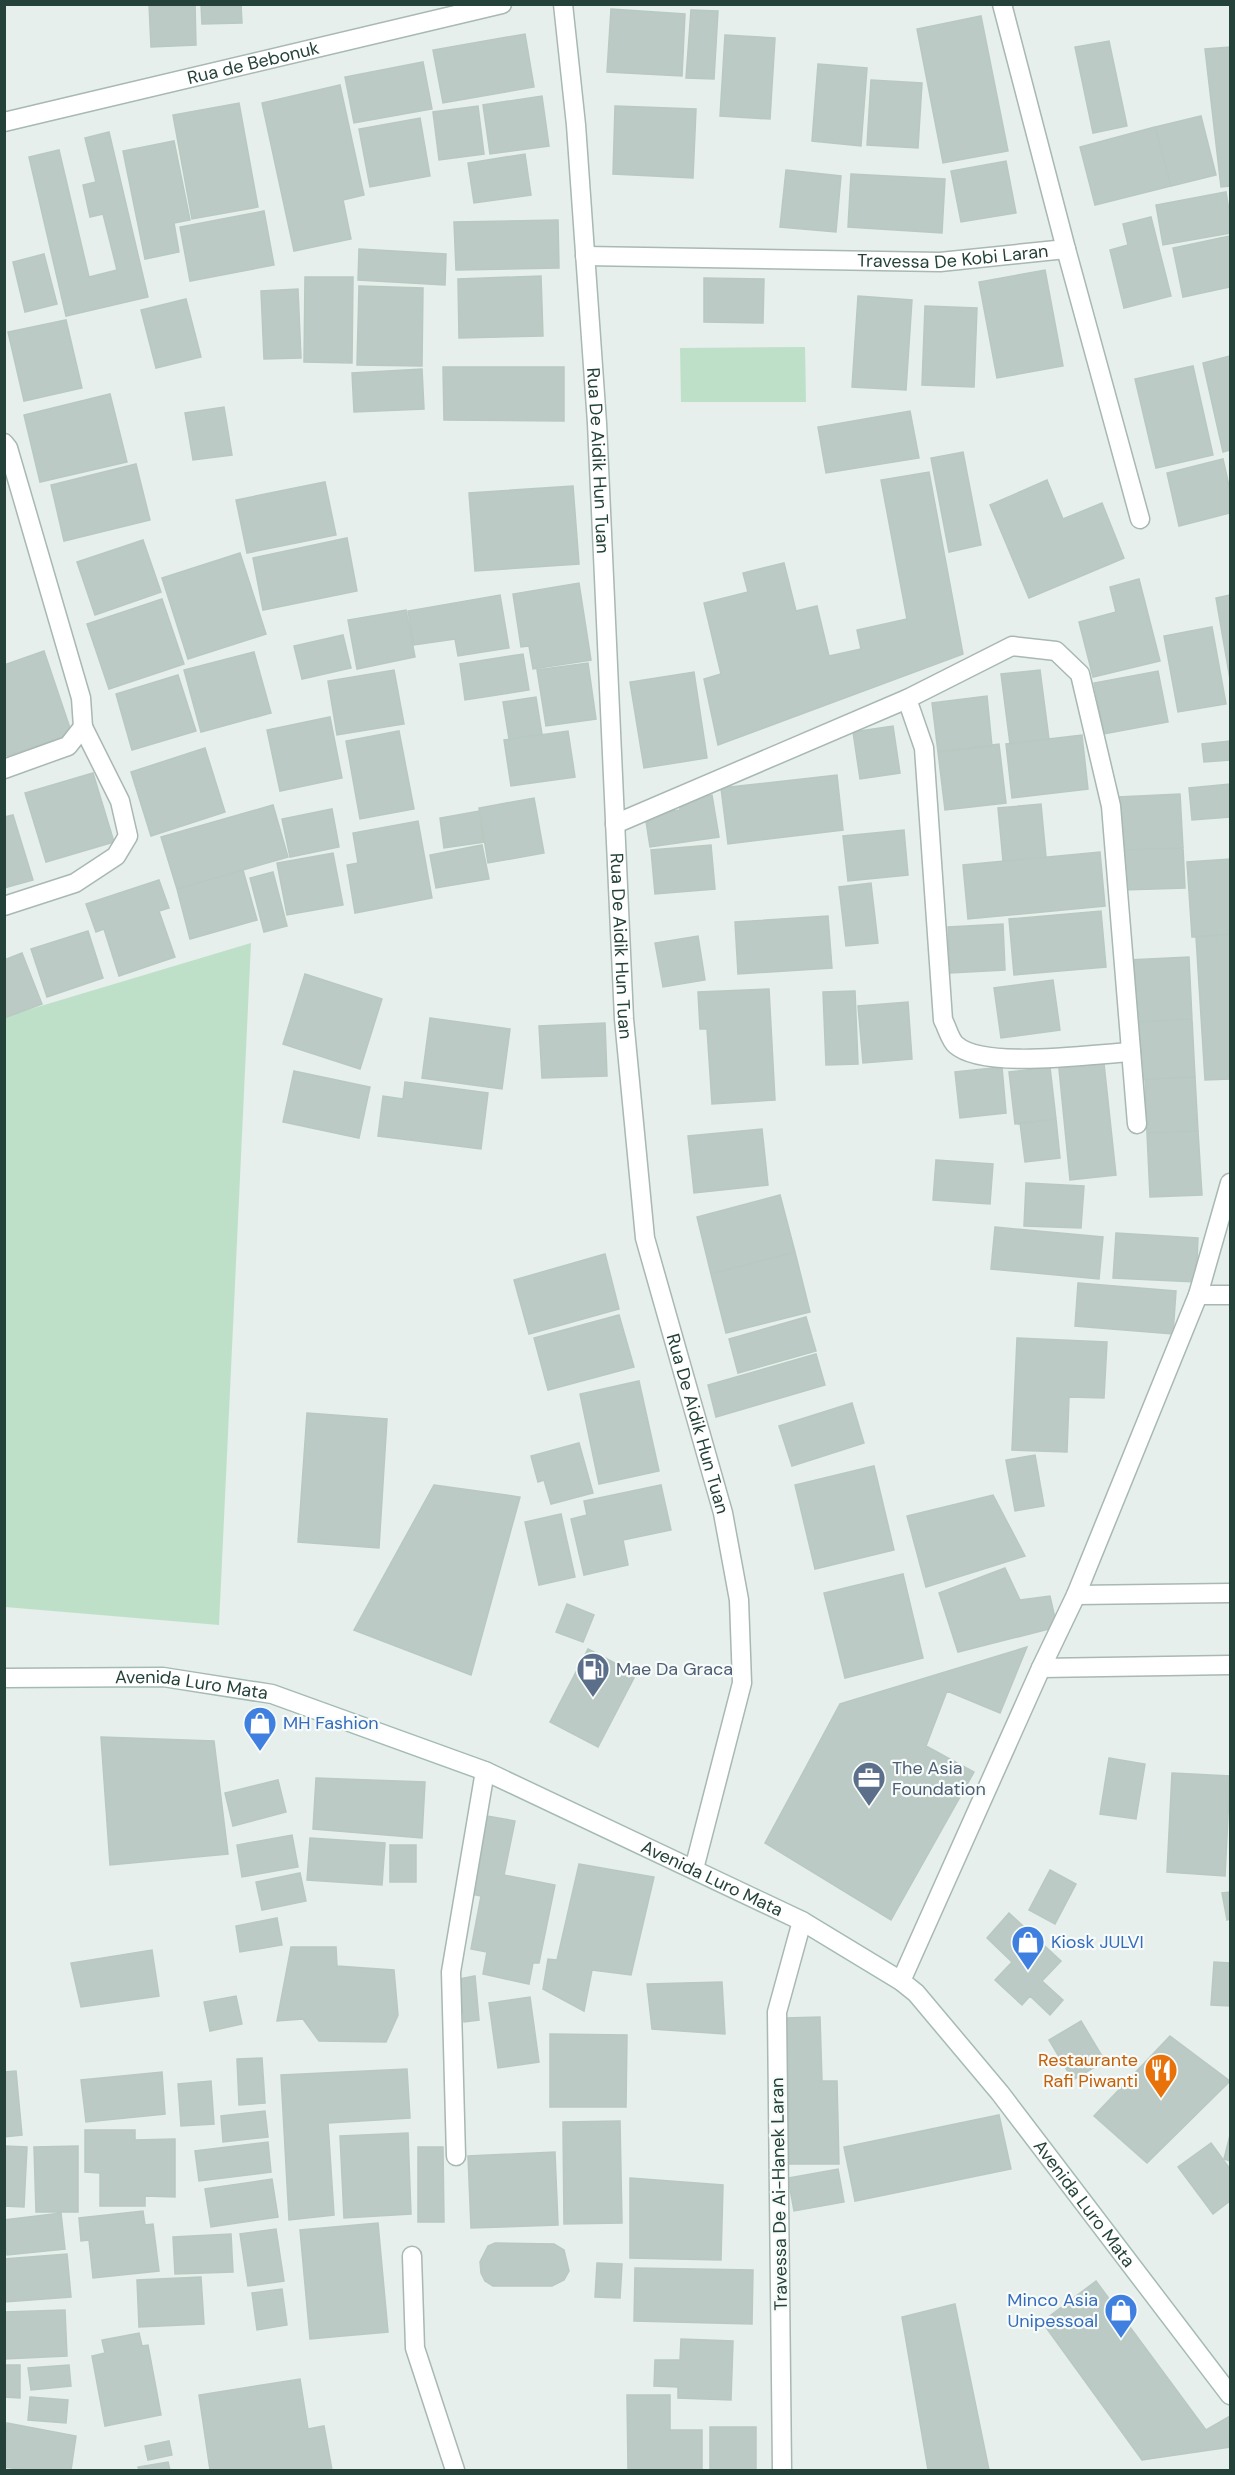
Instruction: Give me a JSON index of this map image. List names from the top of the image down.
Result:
{
  "streets": {
    "street": [
      "Rua de Bebonuk",
      "Travessa De Kobi Laran",
      "Rua De Aidik Hun Tuan",
      "Avenida Luro Mata",
      "Travessa De Ai-Hanek Laran"
    ]
  },
  "crossings": [
    ["Travessa De Kobi Laran", "Rua De Aidik Hun Tuan"],
    ["Rua De Aidik Hun Tuan", "Avenida Luro Mata"],
    ["Avenida Luro Mata", "Travessa De Ai-Hanek Laran"]
  ],
  "places": {
    "fuel station": ["Mae Da Graca"],
    "shop": ["MH Fashion", "Kiosk JULVI", "Minco Asia Unipessoal"],
    "office": ["The Asia Foundation"],
    "restaurant": ["Restaurante Rafi Piwanti"]
  }
}
